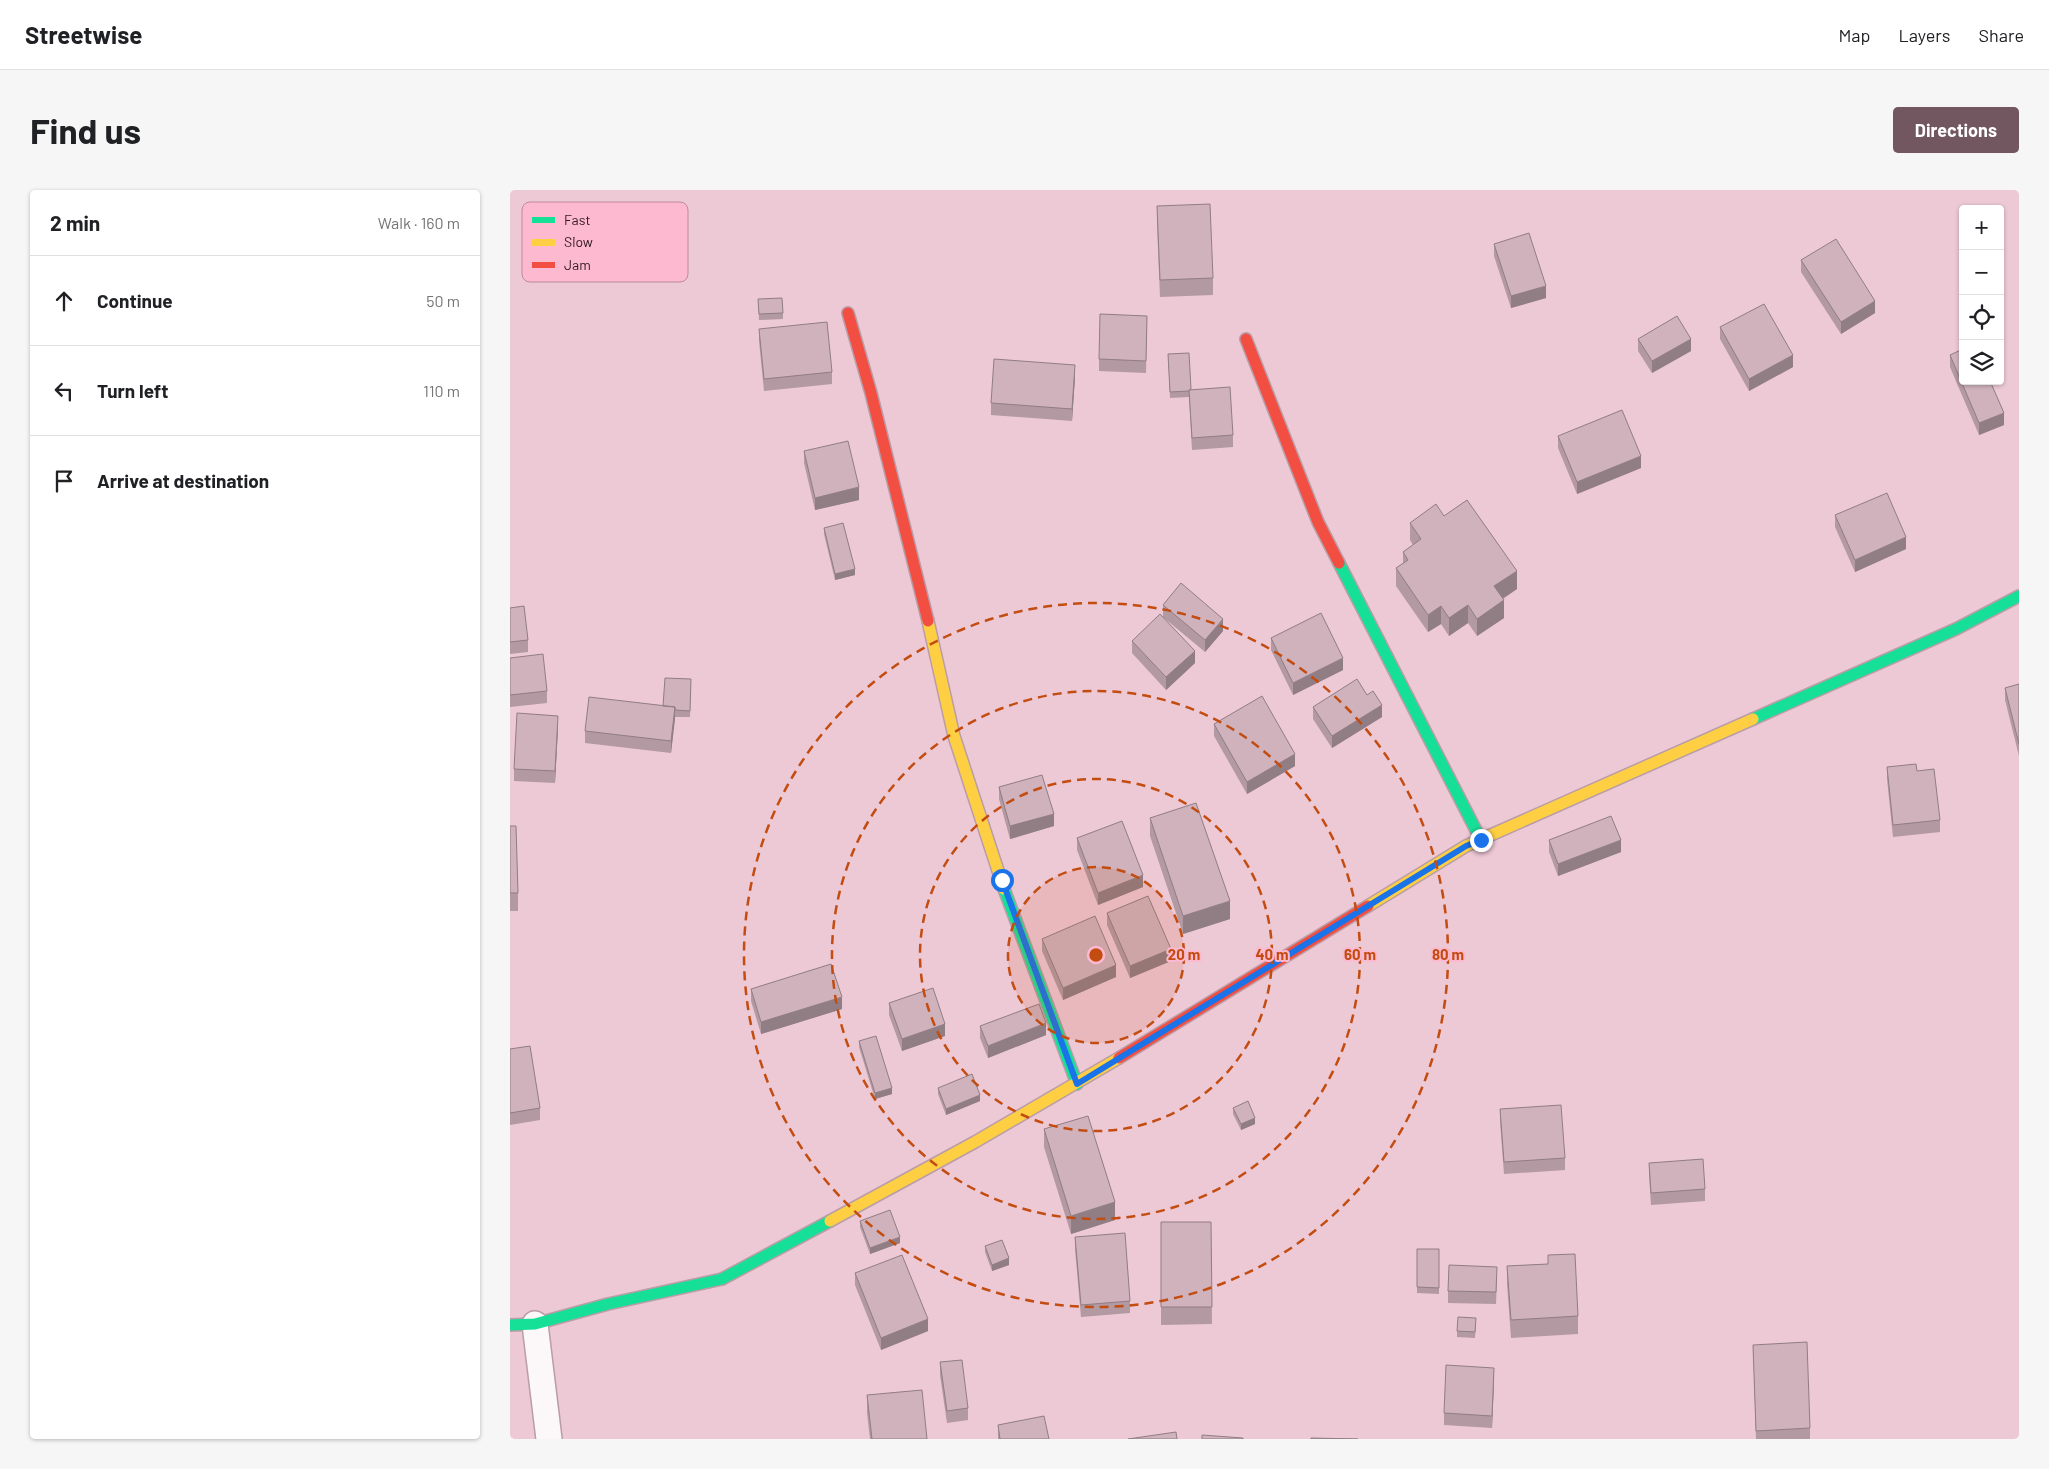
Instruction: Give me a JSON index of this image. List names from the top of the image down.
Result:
{
  "legend": ["Fast", "Slow", "Jam"],
  "page": {
    "header": "Streetwise",
    "nav": ["Map", "Layers", "Share"],
    "buttons": "Directions",
    "title": "Find us",
    "heading": ["2 min", "Walk · 160 m"],
    "map_buttons": ["+", "−"],
    "list": [
      ["Continue", "50 m"],
      ["Turn left", "110 m"],
      "Arrive at destination"
    ]
  },
  "rings": [
    "20 m",
    "40 m",
    "60 m",
    "80 m"
  ]
}
